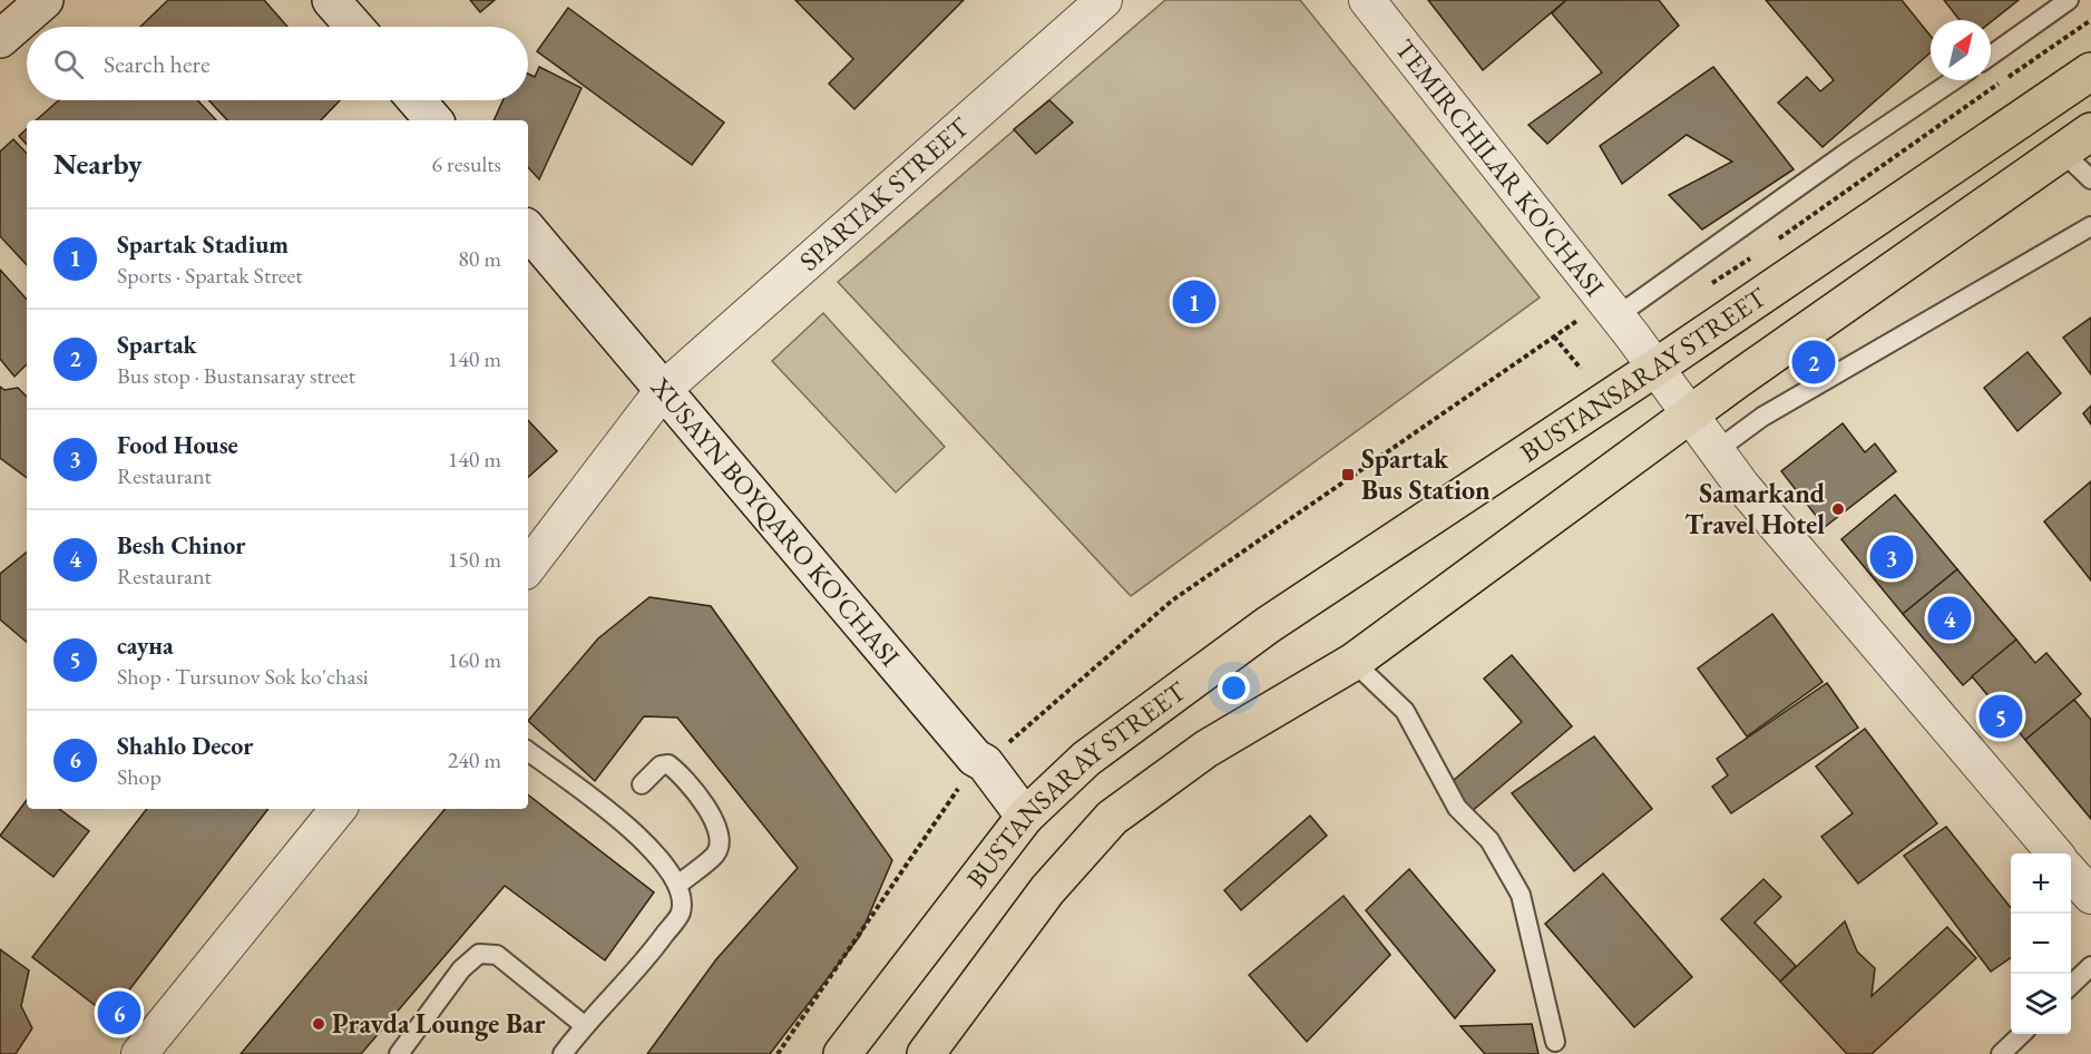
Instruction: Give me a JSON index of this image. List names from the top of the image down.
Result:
{
  "streets": {
    "main road": ["BUSTANSARAY STREET", "XUSAYN BOYQARO KO'CHASI"],
    "street": ["TEMIRCHILAR KO'CHASI", "SPARTAK STREET"]
  },
  "crossings": [
    ["TEMIRCHILAR KO'CHASI", "BUSTANSARAY STREET"],
    ["SPARTAK STREET", "XUSAYN BOYQARO KO'CHASI"],
    ["BUSTANSARAY STREET", "XUSAYN BOYQARO KO'CHASI"]
  ],
  "places": {
    "transit": ["Spartak Bus Station"],
    "other": ["Samarkand Travel Hotel", "Pravda Lounge Bar"]
  },
  "north": "top right",
  "page": {
    "search": "Search here",
    "heading": ["Nearby", "6 results"],
    "list": [
      {
        "mark": "1",
        "name": "Spartak Stadium",
        "note": "Sports · Spartak Street",
        "value": "80 m"
      },
      {
        "mark": "2",
        "name": "Spartak",
        "note": "Bus stop · Bustansaray street",
        "value": "140 m"
      },
      {
        "mark": "3",
        "name": "Food House",
        "note": "Restaurant",
        "value": "140 m"
      },
      {
        "mark": "4",
        "name": "Besh Chinor",
        "note": "Restaurant",
        "value": "150 m"
      },
      {
        "mark": "5",
        "name": "сауна",
        "note": "Shop · Tursunov Sok ko'chasi",
        "value": "160 m"
      },
      {
        "mark": "6",
        "name": "Shahlo Decor",
        "note": "Shop",
        "value": "240 m"
      }
    ],
    "pins": [
      "1",
      "2",
      "3",
      "4",
      "5",
      "6"
    ],
    "map_buttons": ["+", "−"]
  }
}
